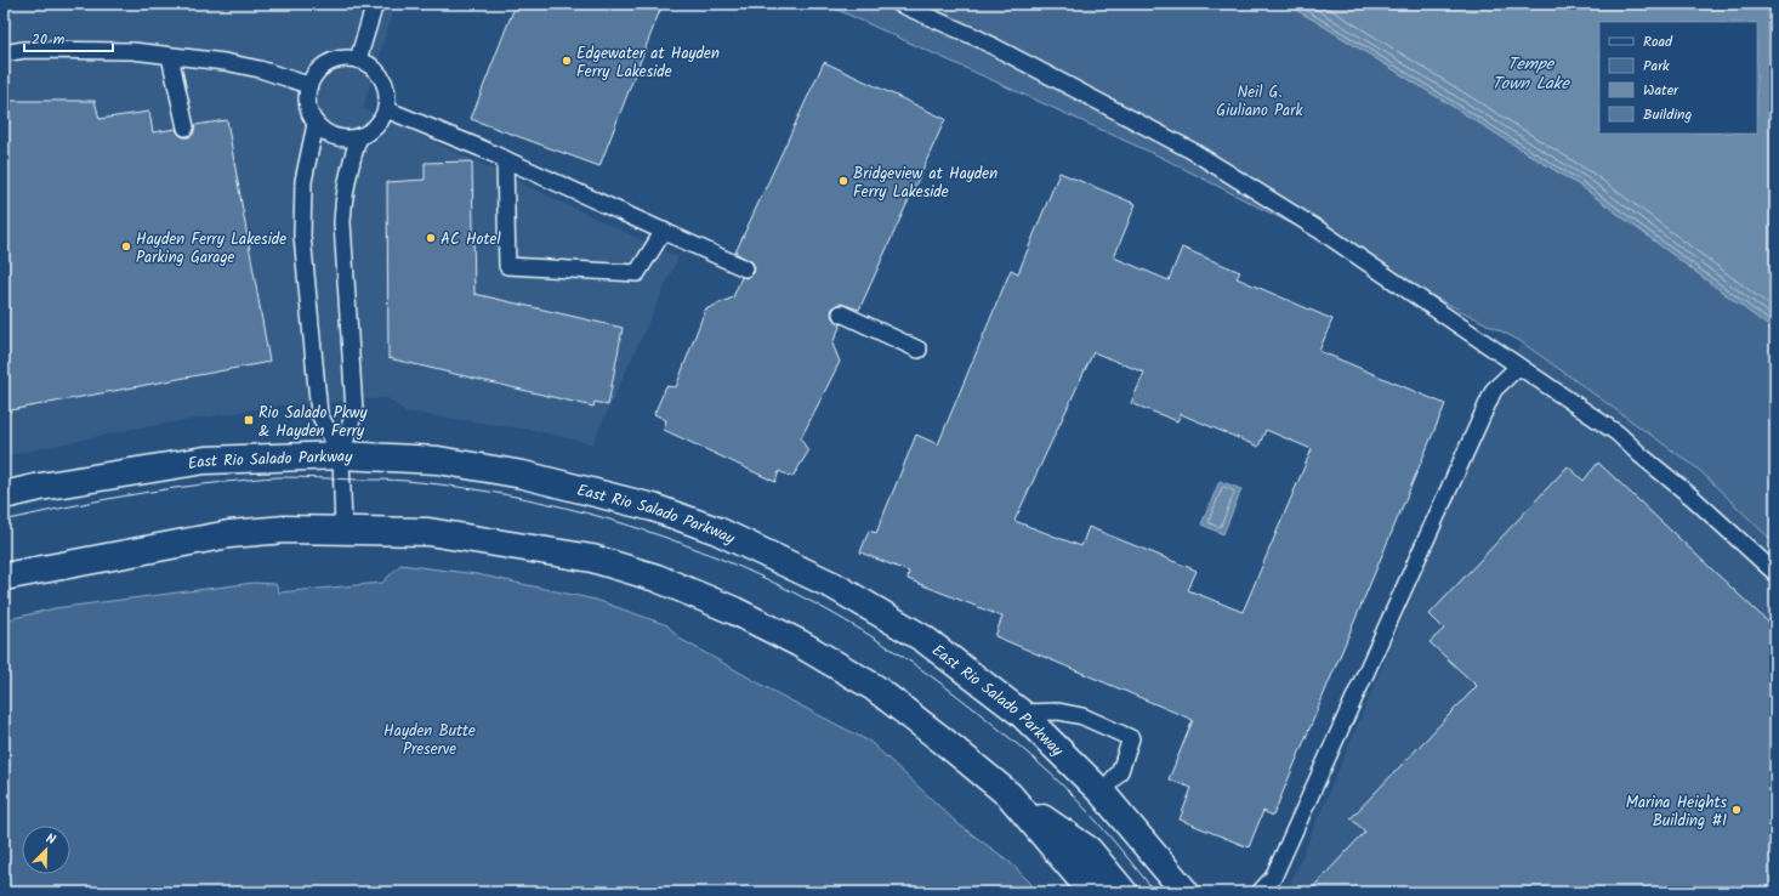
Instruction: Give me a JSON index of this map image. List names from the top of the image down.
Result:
{
  "streets": {
    "main road": ["East Rio Salado Parkway"]
  },
  "water": ["Tempe Town Lake"],
  "parks": ["Neil G. Giuliano Park", "Hayden Butte Preserve"],
  "places": {
    "other": [
      "Edgewater at Hayden Ferry Lakeside",
      "Bridgeview at Hayden Ferry Lakeside",
      "AC Hotel",
      "Hayden Ferry Lakeside Parking Garage",
      "Marina Heights Building #1"
    ],
    "transit": ["Rio Salado Pkwy & Hayden Ferry"]
  },
  "legend": [
    "Road",
    "Park",
    "Water",
    "Building"
  ],
  "scale_bar": "20 m",
  "north": "top right"
}
